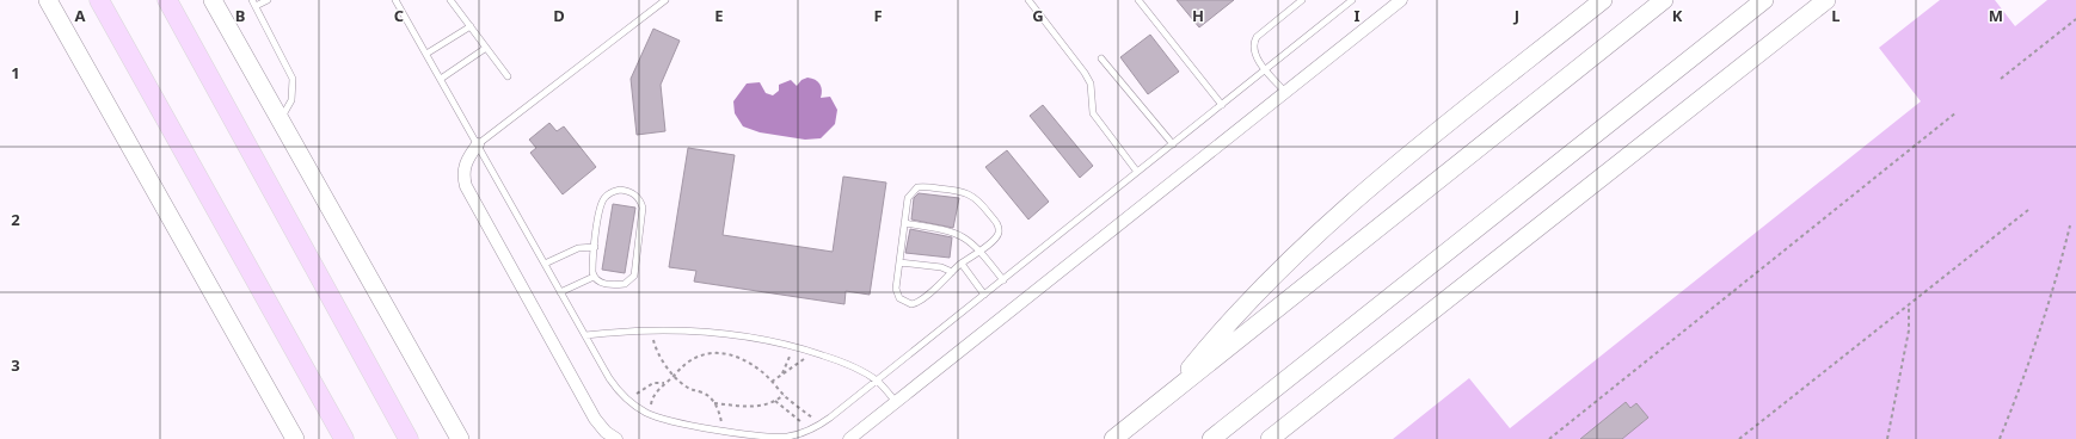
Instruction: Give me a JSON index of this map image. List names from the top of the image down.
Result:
{
  "grid": {
    "columns": [
      "A",
      "B",
      "C",
      "D",
      "E",
      "F",
      "G",
      "H",
      "I",
      "J",
      "K",
      "L",
      "M"
    ],
    "rows": ["1", "2", "3"]
  }
}
